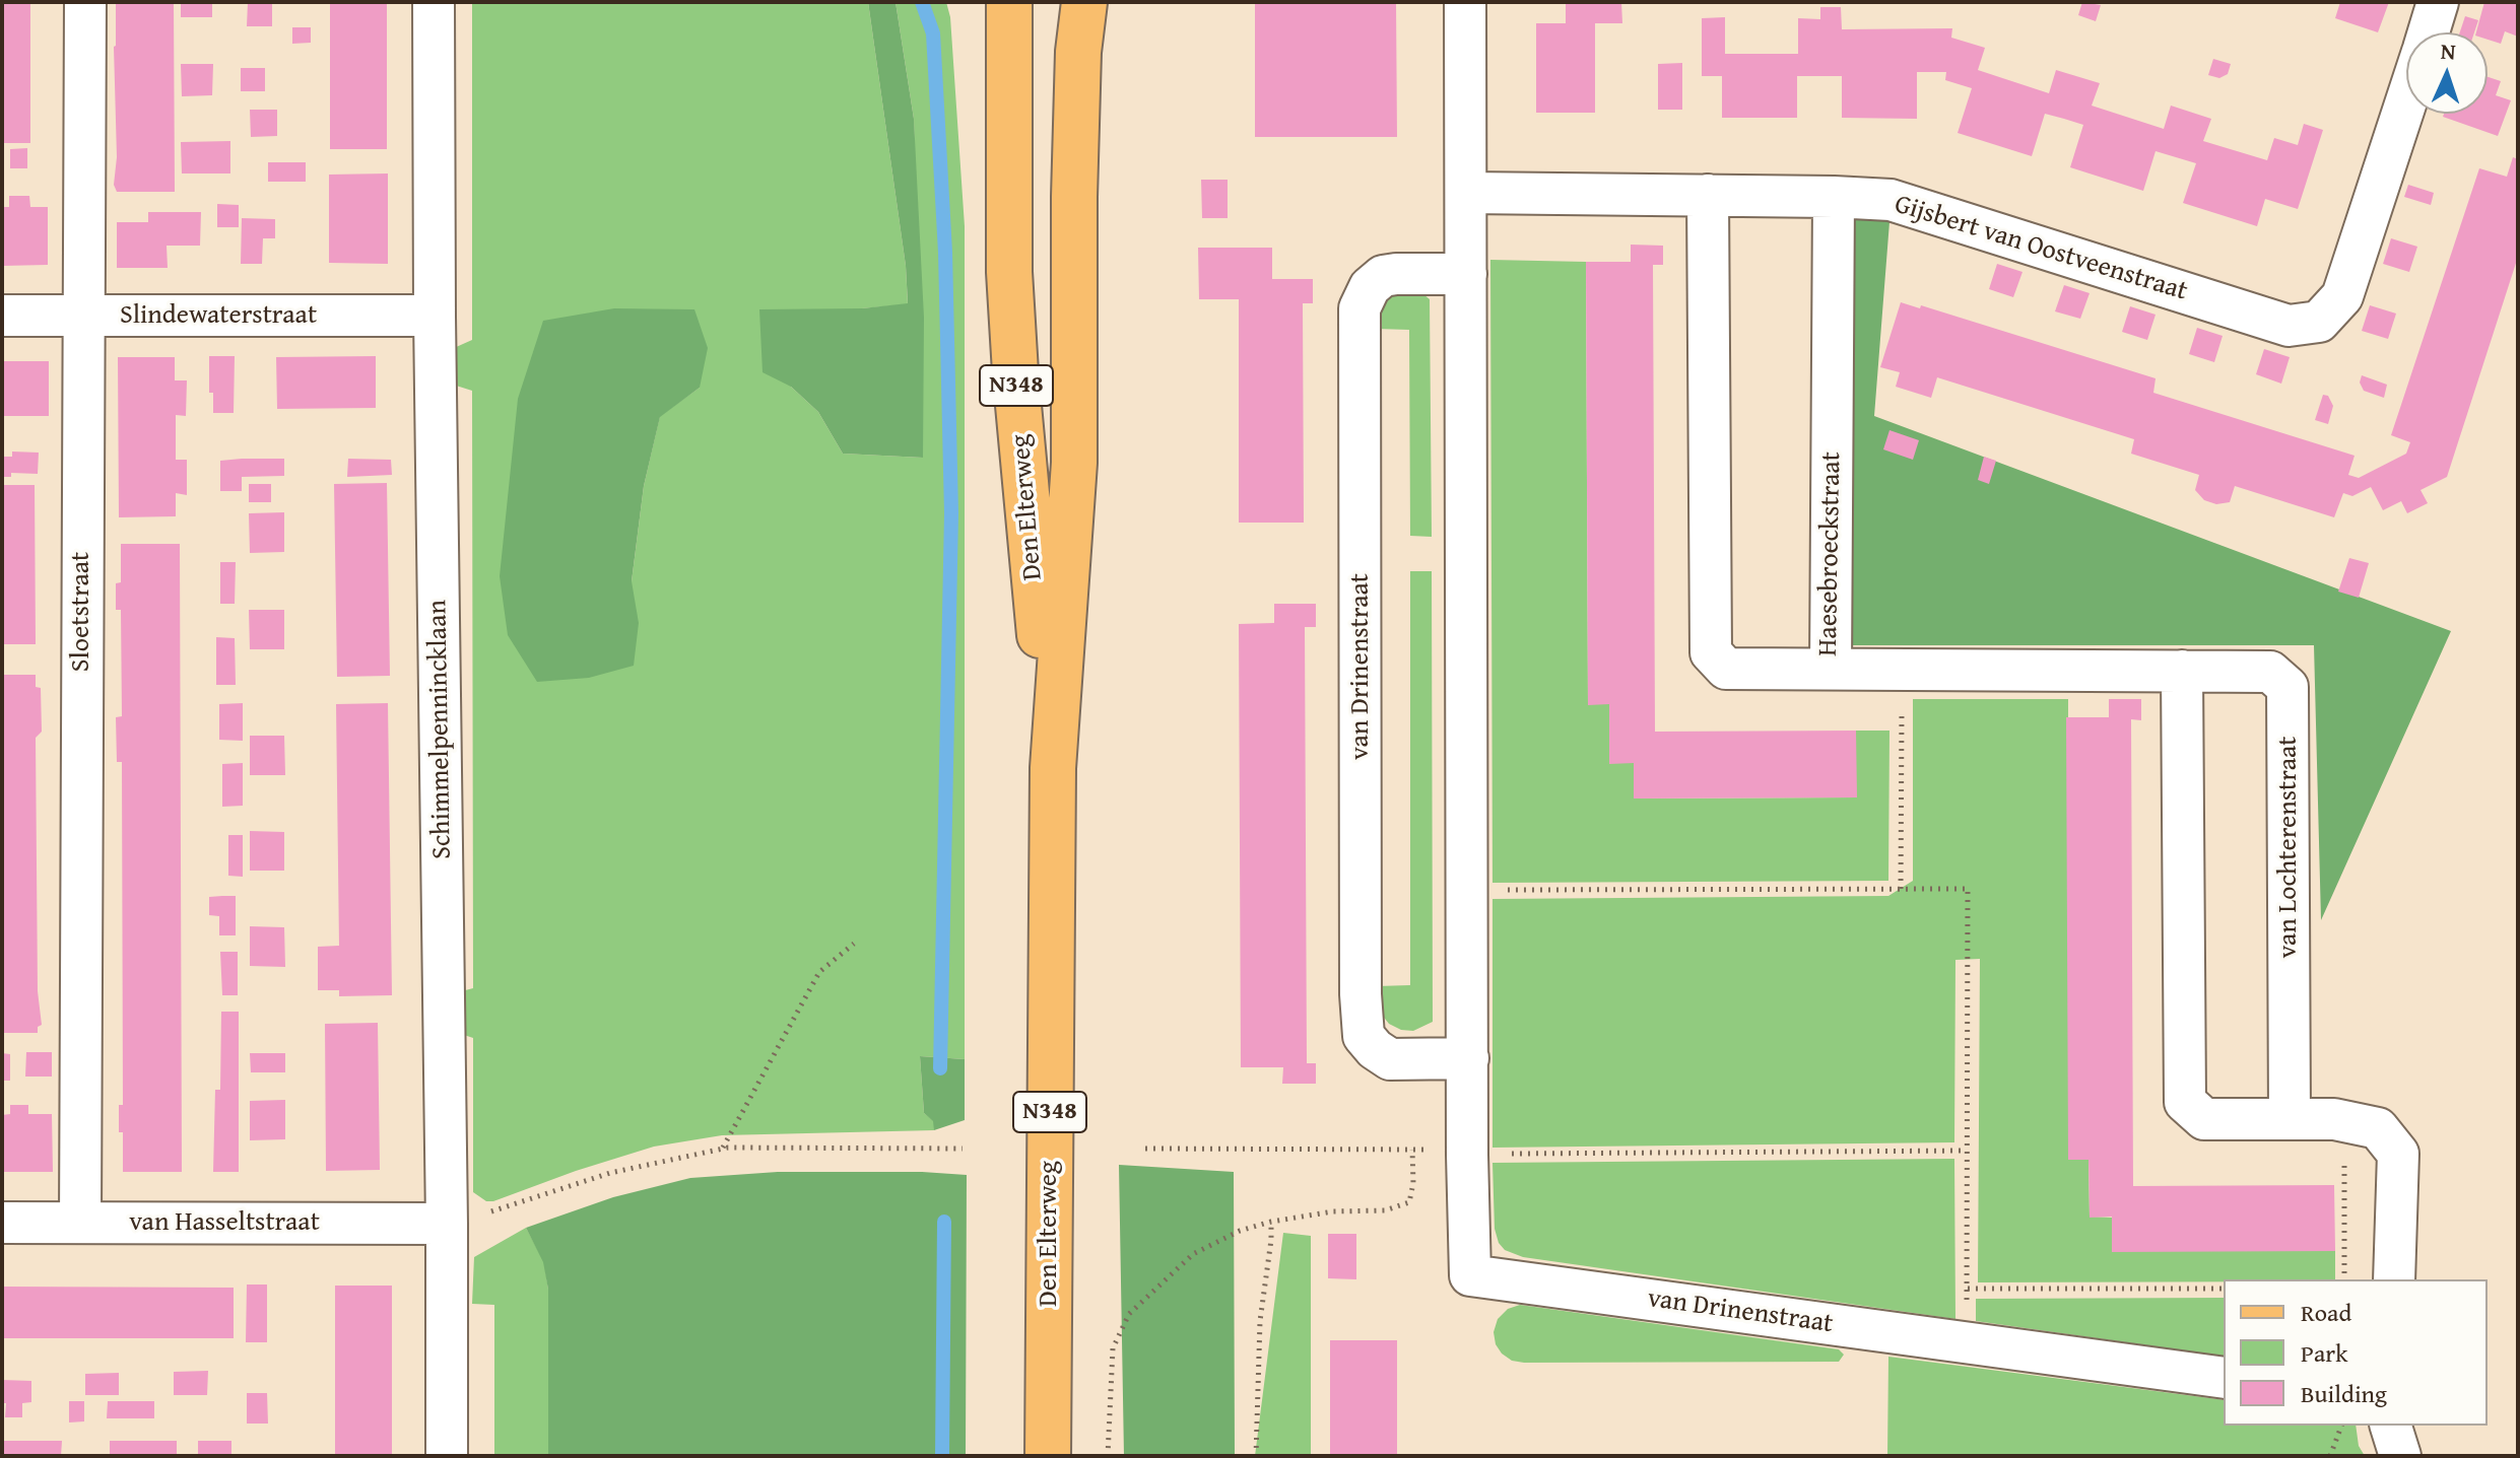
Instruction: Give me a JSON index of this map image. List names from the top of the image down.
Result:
{
  "streets": {
    "main road": ["N348", "Den Elterweg"],
    "street": [
      "Gijsbert van Oostveenstraat",
      "Slindewaterstraat",
      "Haesebroeckstraat",
      "Sloetstraat",
      "van Drinenstraat",
      "Schimmelpennincklaan",
      "van Lochterenstraat",
      "van Hasseltstraat"
    ]
  },
  "crossings": [
    ["Gijsbert van Oostveenstraat", "Haesebroeckstraat"],
    ["Gijsbert van Oostveenstraat", "van Drinenstraat"],
    ["Slindewaterstraat", "Sloetstraat"],
    ["Slindewaterstraat", "Schimmelpennincklaan"],
    ["Haesebroeckstraat", "van Lochterenstraat"],
    ["Sloetstraat", "van Hasseltstraat"],
    ["Schimmelpennincklaan", "van Hasseltstraat"]
  ],
  "legend": ["Road", "Park", "Building"],
  "north": "top"
}
